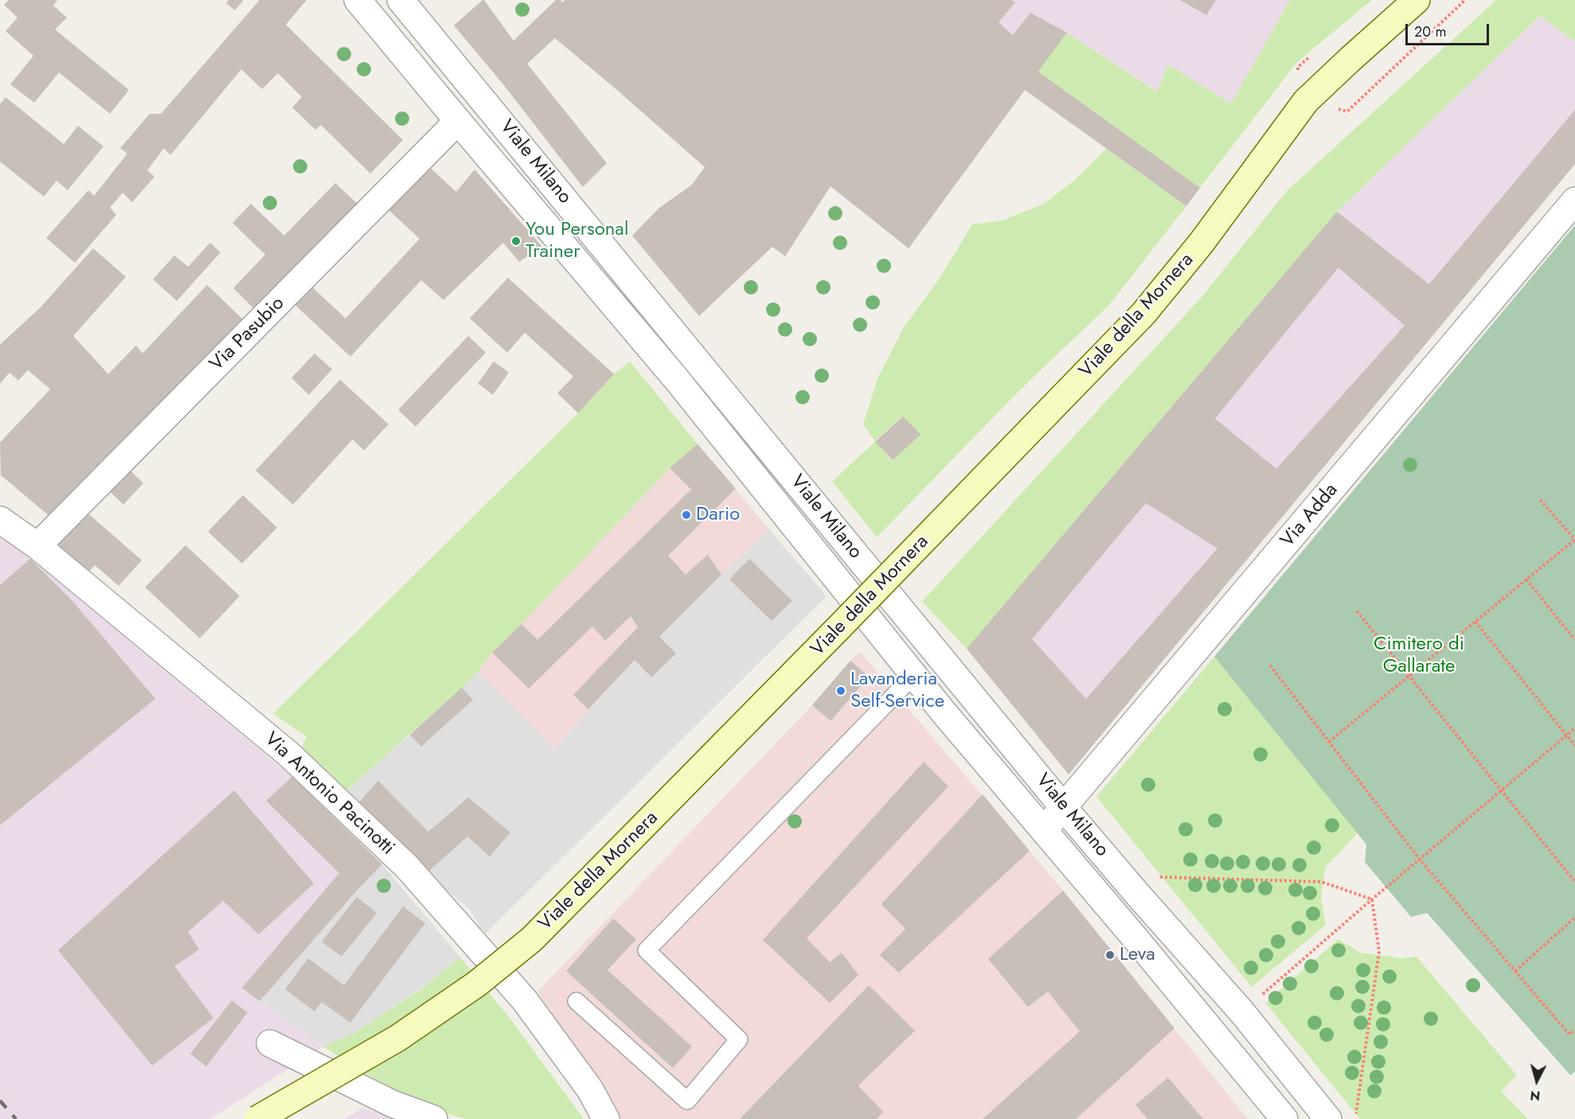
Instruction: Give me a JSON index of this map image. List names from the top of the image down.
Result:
{
  "streets": {
    "main road": ["Viale della Mornera"],
    "street": [
      "Viale Milano",
      "Via Pasubio",
      "Via Adda",
      "Via Antonio Pacinotti"
    ]
  },
  "crossings": [
    ["Viale Milano", "Via Pasubio"],
    ["Viale Milano", "Via Adda"],
    ["Via Pasubio", "Via Antonio Pacinotti"]
  ],
  "parks": ["Cimitero di Gallarate"],
  "places": [
    "You Personal Trainer",
    "Dario",
    "Lavanderia Self-Service",
    "Leva"
  ],
  "scale_bar": "20 m",
  "north": "bottom"
}
